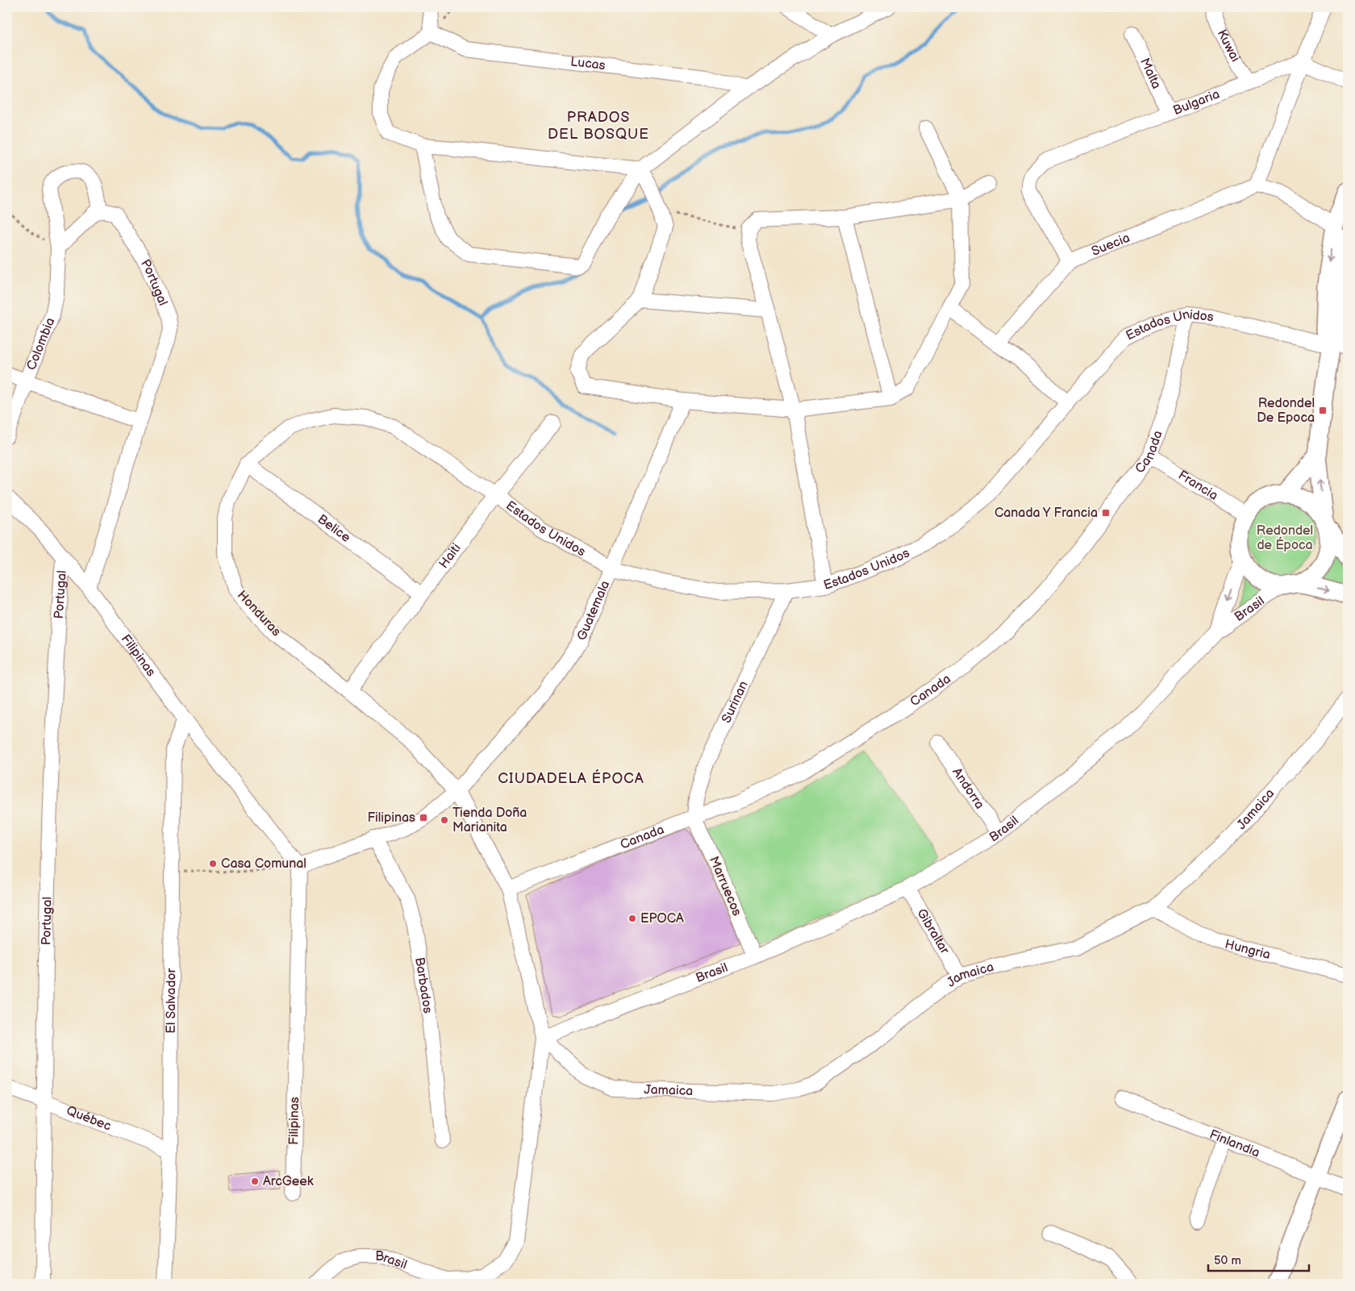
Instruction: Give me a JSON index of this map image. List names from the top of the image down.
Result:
{
  "streets": {
    "street": [
      "Kuwai",
      "Lucas",
      "Malta",
      "Bulgaria",
      "Suecia",
      "Portugal",
      "Estados Unidos",
      "Colombia",
      "Canada",
      "Francia",
      "Belice",
      "Haiti",
      "Brasil",
      "Guatemala",
      "Honduras",
      "Filipinas",
      "Surinan",
      "Andorra",
      "Jamaica",
      "Marruecos",
      "Gibraltar",
      "Hungria",
      "Barbados",
      "El Salvador",
      "Québec",
      "Finlandia"
    ]
  },
  "crossings": [
    ["Kuwai", "Bulgaria"],
    ["Malta", "Bulgaria"],
    ["Bulgaria", "Suecia"],
    ["Portugal", "Colombia"],
    ["Portugal", "Filipinas"],
    ["Portugal", "Québec"],
    ["Estados Unidos", "Canada"],
    ["Estados Unidos", "Haiti"],
    ["Estados Unidos", "Guatemala"],
    ["Estados Unidos", "Honduras"],
    ["Estados Unidos", "Surinan"],
    ["Canada", "Francia"],
    ["Canada", "Honduras"],
    ["Canada", "Surinan"],
    ["Canada", "Marruecos"],
    ["Francia", "Brasil"],
    ["Belice", "Haiti"],
    ["Belice", "Honduras"],
    ["Haiti", "Honduras"],
    ["Brasil", "Honduras"],
    ["Brasil", "Andorra"],
    ["Brasil", "Jamaica"],
    ["Brasil", "Marruecos"],
    ["Brasil", "Gibraltar"],
    ["Guatemala", "Honduras"],
    ["Guatemala", "Filipinas"],
    ["Guatemala", "Barbados"],
    ["Honduras", "Jamaica"],
    ["Filipinas", "El Salvador"],
    ["Surinan", "Marruecos"],
    ["Jamaica", "Gibraltar"],
    ["Jamaica", "Hungria"],
    ["El Salvador", "Québec"]
  ],
  "districts": ["PRADOS DEL BOSQUE", "CIUDADELA ÉPOCA"],
  "parks": ["Redondel de Época"],
  "places": {
    "transit": ["Redondel De Epoca", "Canada Y Francia", "Filipinas"],
    "other": [
      "Tienda Doña Marianita",
      "Casa Comunal",
      "EPOCA",
      "ArcGeek"
    ]
  },
  "scale_bar": "50 m"
}
